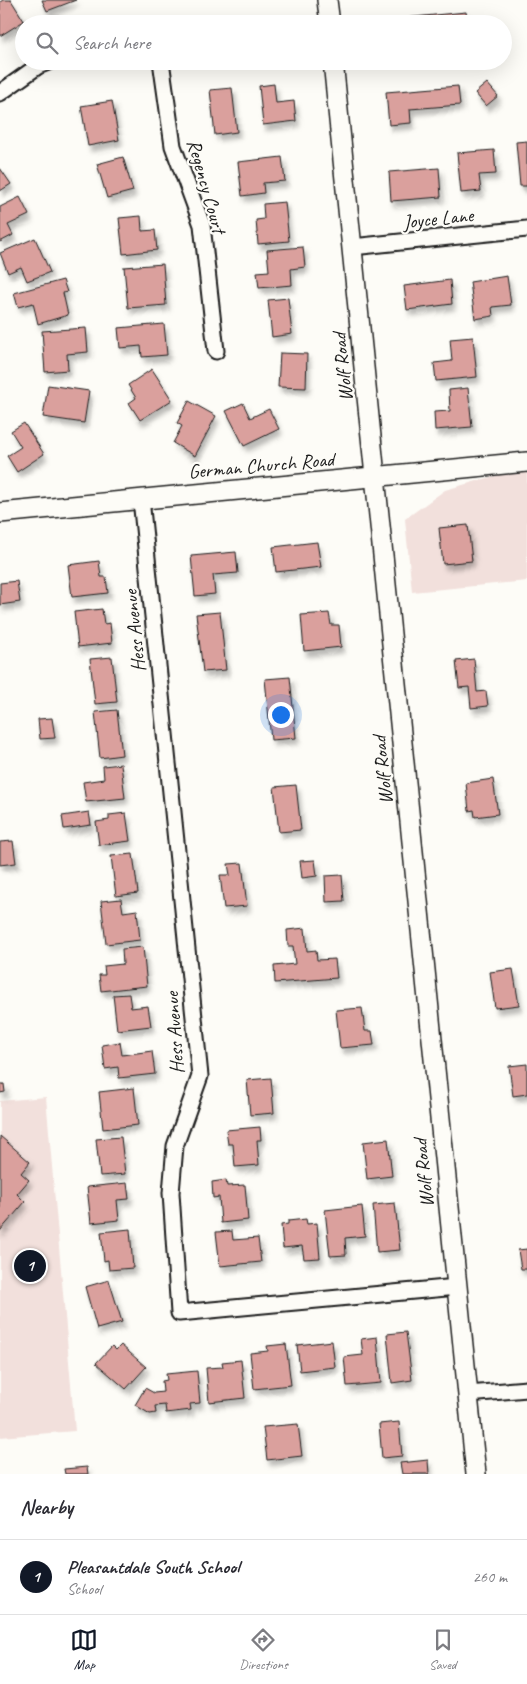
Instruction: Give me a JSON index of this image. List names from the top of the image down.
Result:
{
  "streets": {
    "street": [
      "Regency Court",
      "Joyce Lane",
      "Wolf Road",
      "German Church Road",
      "Hess Avenue"
    ]
  },
  "crossings": [
    ["Joyce Lane", "Wolf Road"],
    ["Wolf Road", "German Church Road"],
    ["Wolf Road", "Hess Avenue"],
    ["German Church Road", "Hess Avenue"]
  ],
  "page": {
    "search": "Search here",
    "pins": "1",
    "heading": "Nearby",
    "list": [
      {
        "mark": "1",
        "name": "Pleasantdale South School",
        "note": "School",
        "value": "260 m"
      }
    ],
    "nav": ["Map", "Directions", "Saved"]
  }
}
